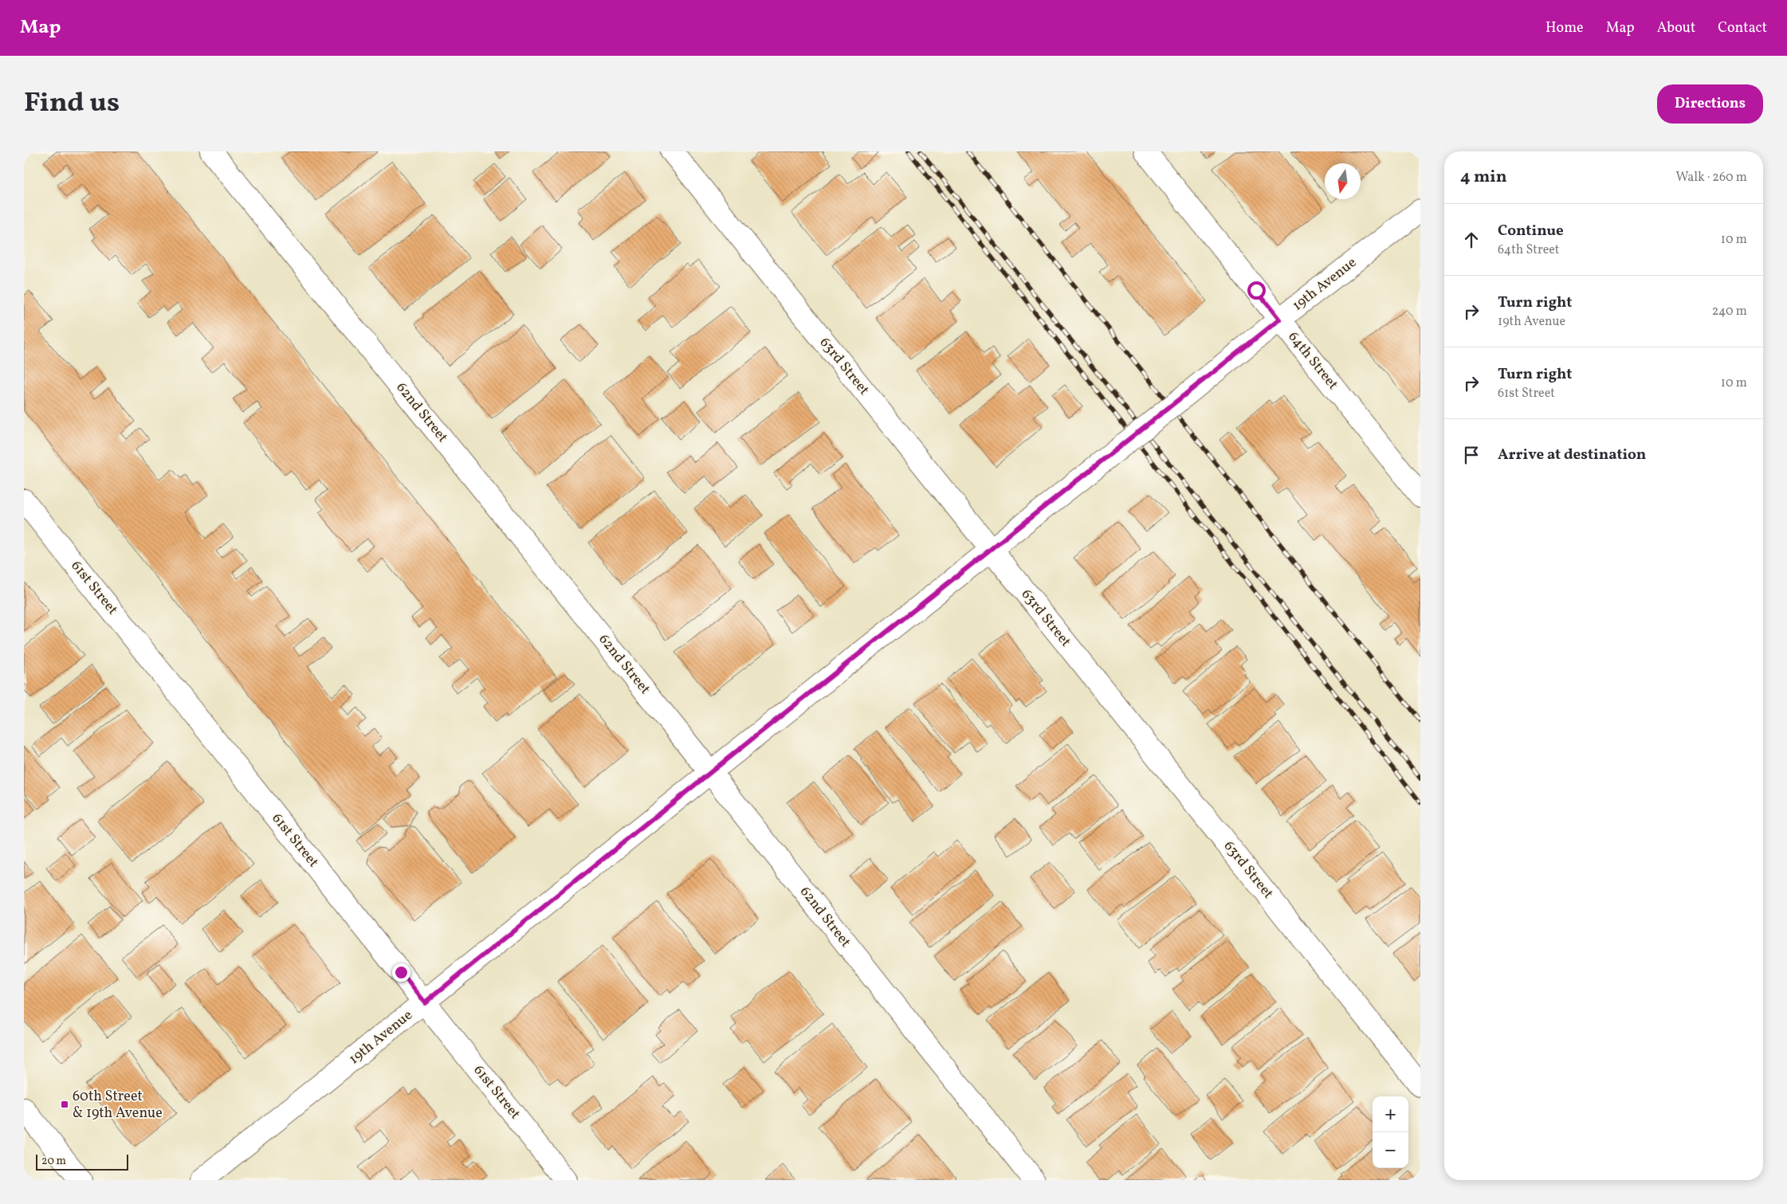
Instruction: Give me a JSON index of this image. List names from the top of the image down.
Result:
{
  "streets": {
    "street": [
      "19th Avenue",
      "64th Street",
      "63rd Street",
      "62nd Street",
      "61st Street"
    ]
  },
  "crossings": [
    ["19th Avenue", "64th Street"],
    ["19th Avenue", "63rd Street"],
    ["19th Avenue", "62nd Street"],
    ["19th Avenue", "61st Street"]
  ],
  "places": {
    "transit": ["60th Street & 19th Avenue"]
  },
  "scale_bar": "20 m",
  "north": "bottom",
  "page": {
    "header": "Map",
    "nav": [
      "Home",
      "Map",
      "About",
      "Contact"
    ],
    "title": "Find us",
    "buttons": "Directions",
    "heading": ["4 min", "Walk · 260 m"],
    "list": [
      ["Continue", "64th Street", "10 m"],
      ["Turn right", "19th Avenue", "240 m"],
      ["Turn right", "61st Street", "10 m"],
      "Arrive at destination"
    ],
    "map_buttons": ["+", "−"],
    "scale": "20 m"
  }
}
